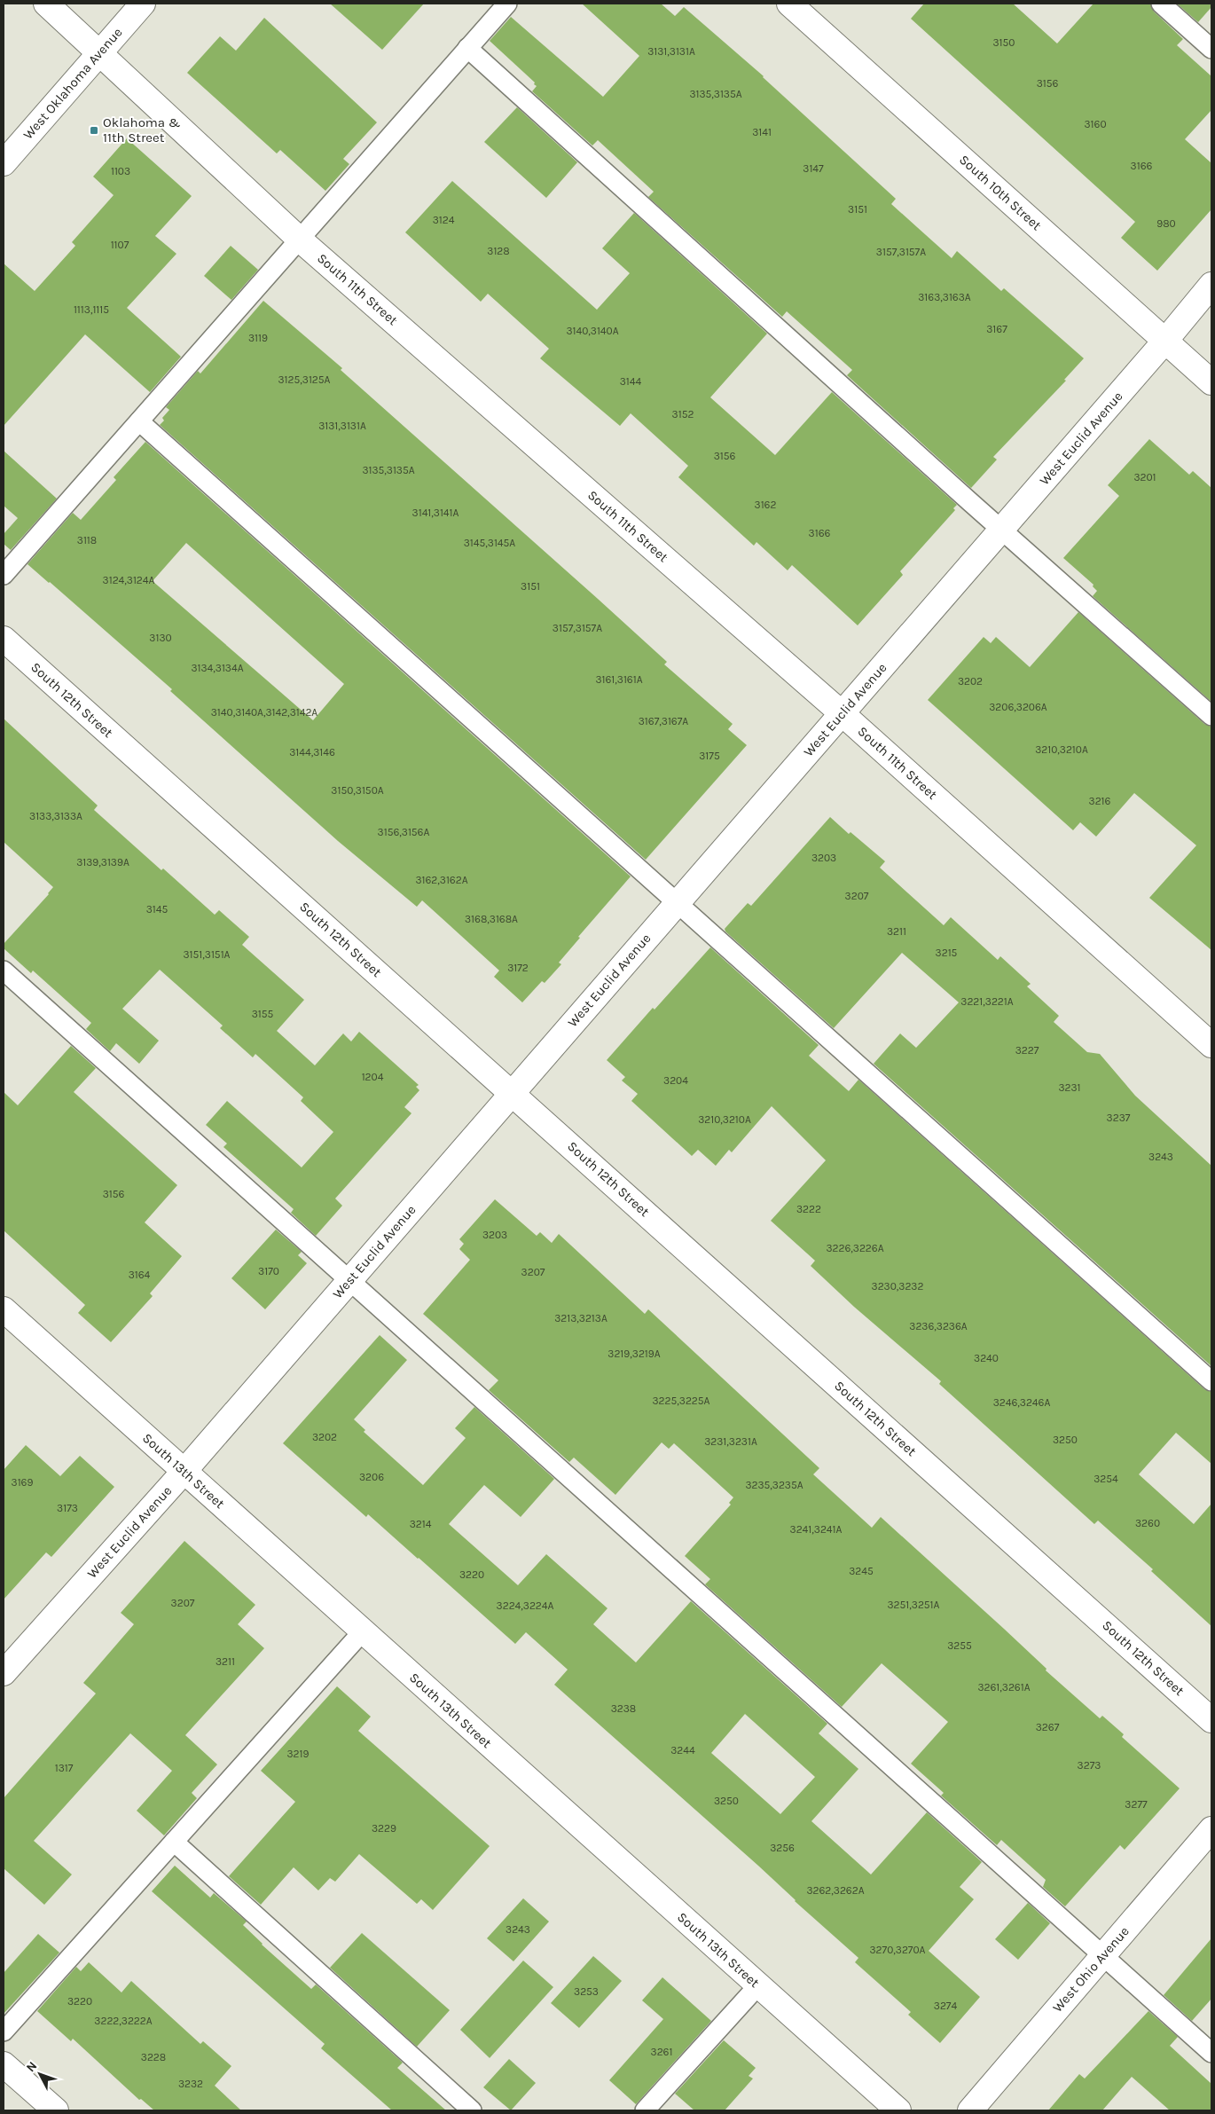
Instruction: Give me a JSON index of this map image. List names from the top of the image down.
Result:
{
  "streets": {
    "street": [
      "West Oklahoma Avenue",
      "South 10th Street",
      "South 11th Street",
      "West Euclid Avenue",
      "South 12th Street",
      "South 13th Street",
      "West Ohio Avenue"
    ]
  },
  "crossings": [
    ["West Oklahoma Avenue", "South 11th Street"],
    ["South 10th Street", "West Euclid Avenue"],
    ["South 11th Street", "West Euclid Avenue"],
    ["West Euclid Avenue", "South 12th Street"],
    ["West Euclid Avenue", "South 13th Street"]
  ],
  "places": {
    "transit": ["Oklahoma & 11th Street"]
  },
  "house_numbers": [
    "3150",
    "3131,3131A",
    "3156",
    "3135,3135A",
    "3160",
    "3141",
    "3166",
    "3147",
    "1103",
    "3151",
    "3124",
    "980",
    "1107",
    "3128",
    "3157,3157A",
    "3163,3163A",
    "1113,1115",
    "3167",
    "3140,3140A",
    "3119",
    "3125,3125A",
    "3144",
    "3152",
    "3131,3131A",
    "3156",
    "3135,3135A",
    "3201",
    "3162",
    "3141,3141A",
    "3166",
    "3118",
    "3145,3145A",
    "3124,3124A",
    "3151",
    "3157,3157A",
    "3130",
    "3134,3134A",
    "3161,3161A",
    "3202",
    "3206,3206A",
    "3140,3140A,3142,3142A",
    "3167,3167A",
    "3210,3210A",
    "3144,3146",
    "3175",
    "3150,3150A",
    "3216",
    "3133,3133A",
    "3156,3156A",
    "3203",
    "3139,3139A",
    "3162,3162A",
    "3207",
    "3145",
    "3168,3168A",
    "3211",
    "3215",
    "3151,3151A",
    "3172",
    "3221,3221A",
    "3155",
    "3227",
    "1204",
    "3204",
    "3231",
    "3237",
    "3210,3210A",
    "3243",
    "3156",
    "3222",
    "3203",
    "3226,3226A",
    "3170",
    "3207",
    "3164",
    "3230,3232",
    "3213,3213A",
    "3236,3236A",
    "3219,3219A",
    "3240",
    "3225,3225A",
    "3246,3246A",
    "3202",
    "3250",
    "3231,3231A",
    "3206",
    "3254",
    "3169",
    "3235,3235A",
    "3173",
    "3260",
    "3214",
    "3241,3241A",
    "3245",
    "3220",
    "3207",
    "3251,3251A",
    "3224,3224A",
    "3255",
    "3211",
    "3261,3261A",
    "3238",
    "3267",
    "3244",
    "3219",
    "3273",
    "1317",
    "3250",
    "3277",
    "3229",
    "3256",
    "3262,3262A",
    "3243",
    "3270,3270A",
    "3253",
    "3220",
    "3274",
    "3222,3222A",
    "3261",
    "3228",
    "3232"
  ],
  "north": "top left"
}
